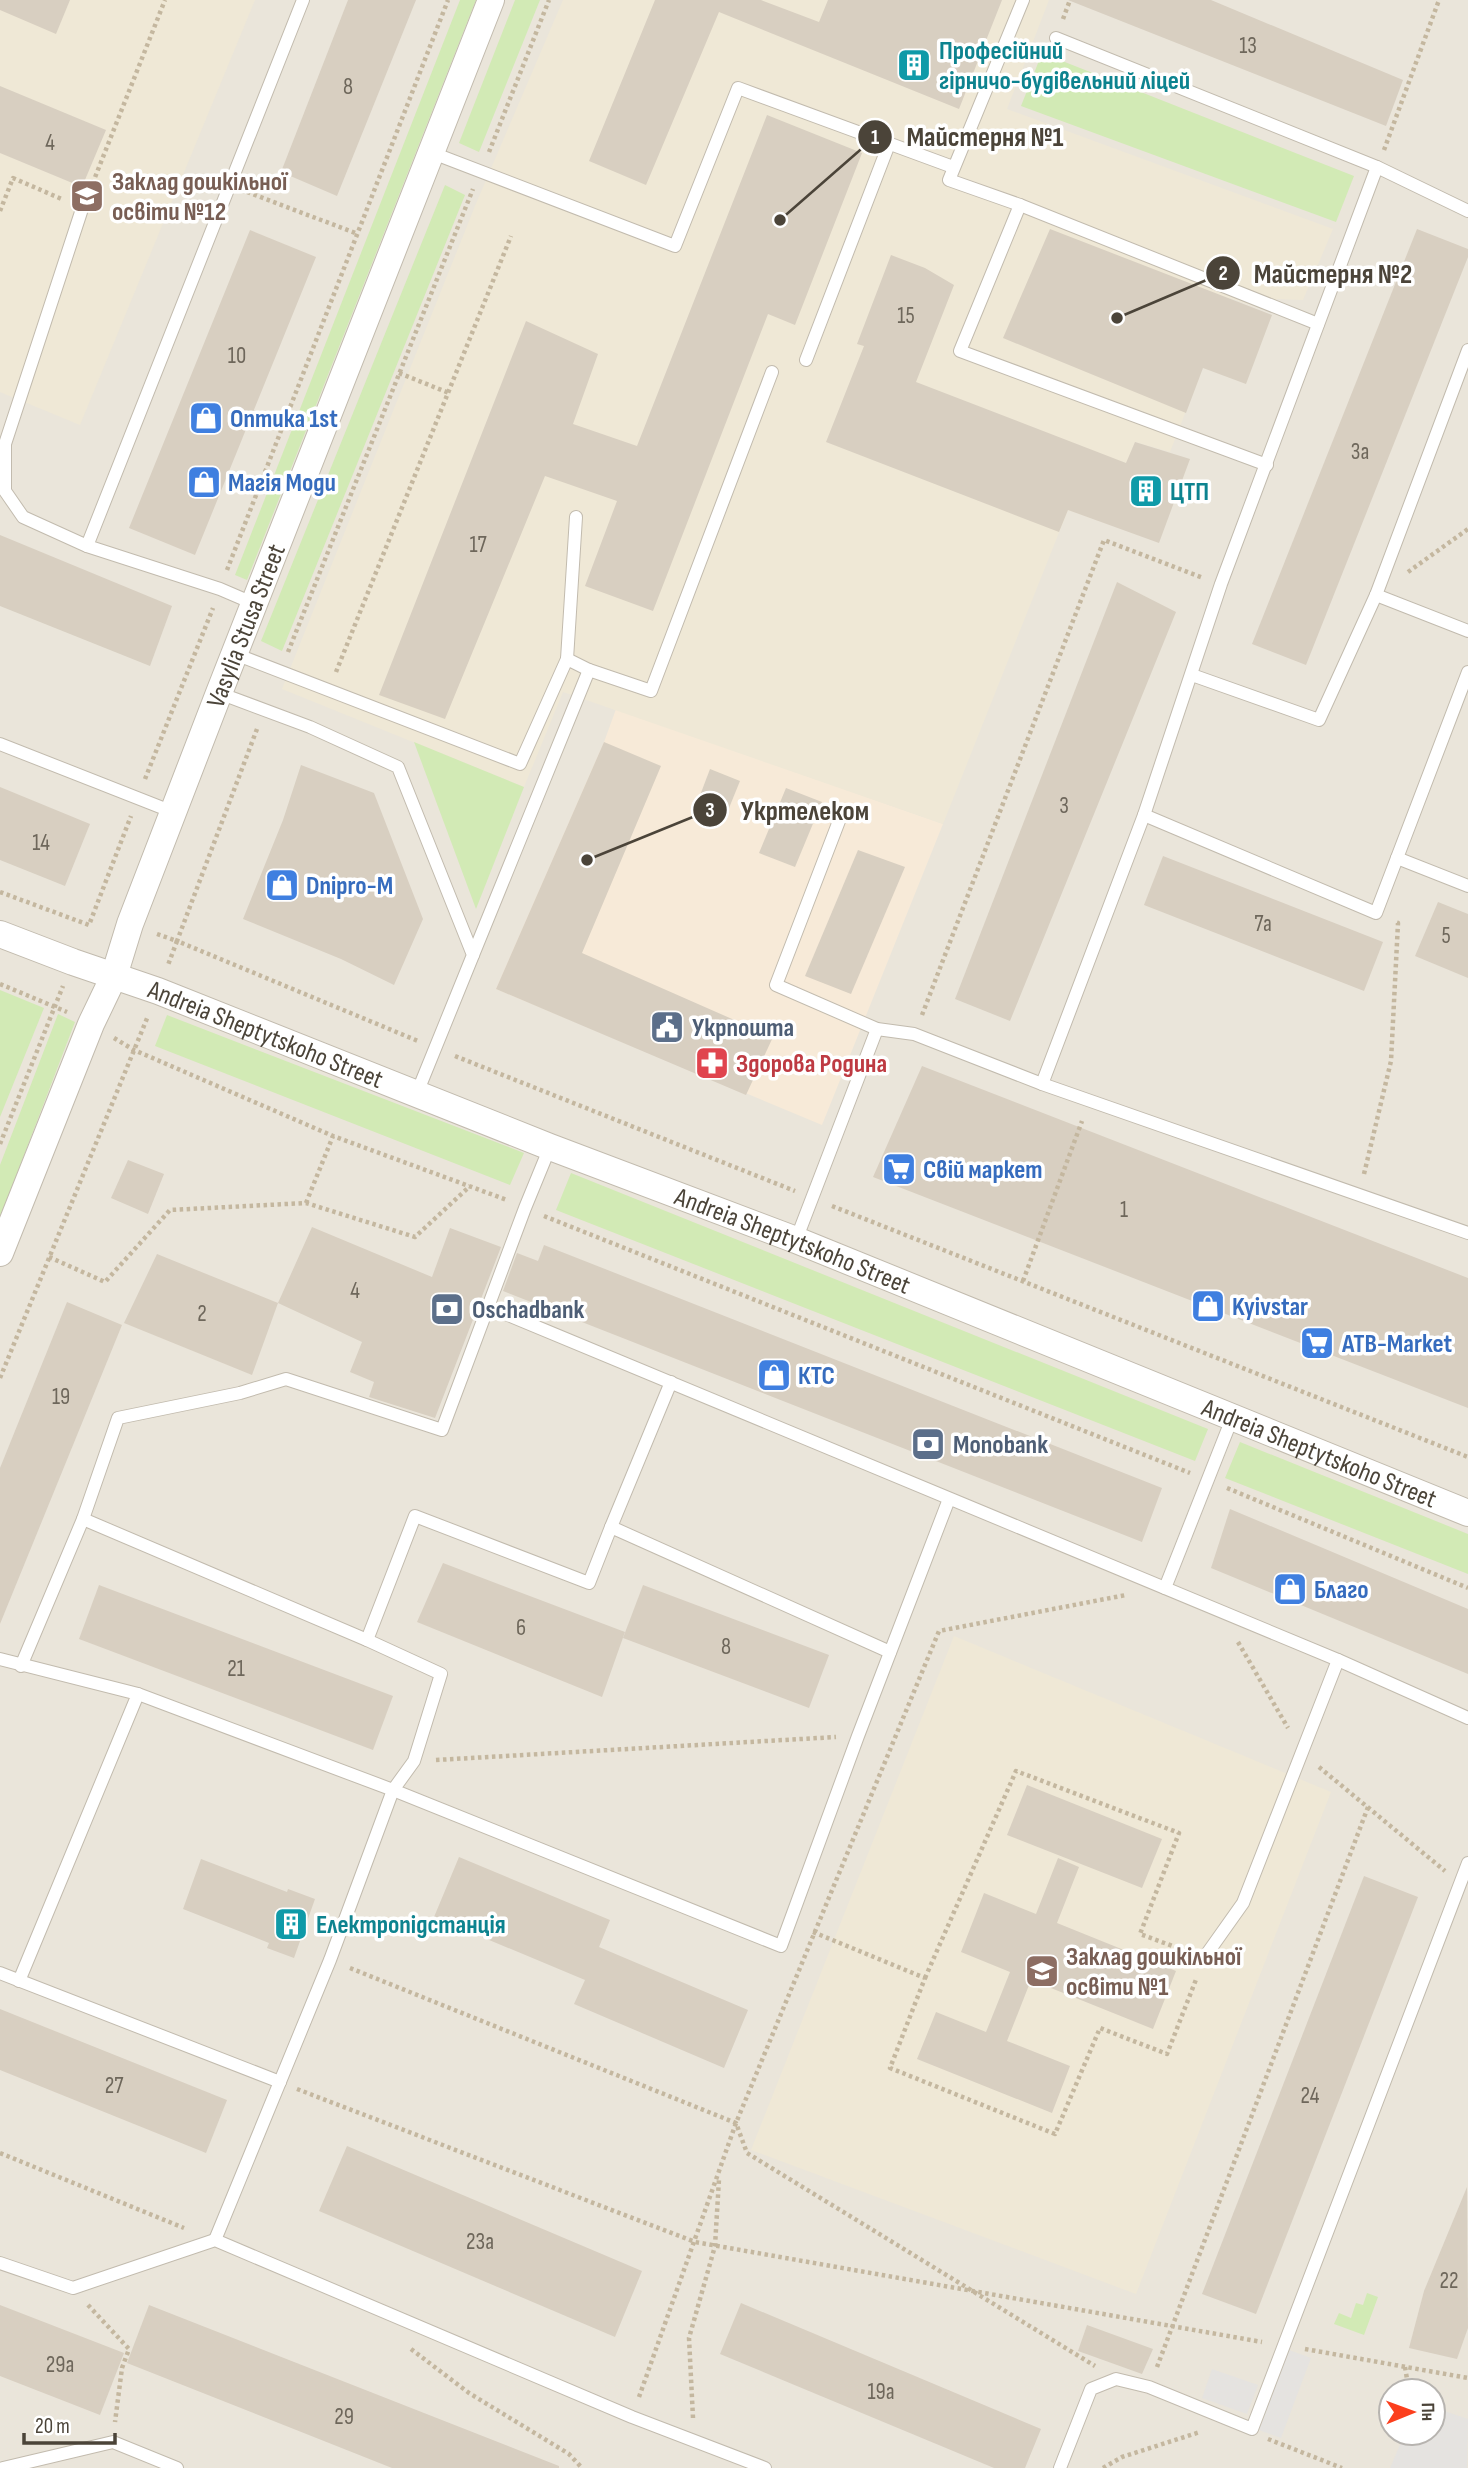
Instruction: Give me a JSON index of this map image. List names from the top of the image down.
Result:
{
  "streets": {
    "street": ["Vasylia Stusa Street", "Andreia Sheptytskoho Street"]
  },
  "crossings": [
    ["Vasylia Stusa Street", "Andreia Sheptytskoho Street"]
  ],
  "places": {
    "building": ["Професійний гірничо-будівельний ліцей", "ЦТП", "Електропідстанція"],
    "school or university": ["Заклад дошкільної освіти №12", "Заклад дошкільної освіти №1"],
    "other": ["Майстерня №1", "Майстерня №2", "Укртелеком"],
    "shop": [
      "Оптика 1st",
      "Магія Моди",
      "Dnipro-M",
      "Kyivstar",
      "КТС",
      "Благо"
    ],
    "public building": ["Укрпошта"],
    "pharmacy": ["Здорова Родина"],
    "supermarket": ["Свій маркет", "ATB-Market"],
    "bank": ["Oschadbank", "Monobank"]
  },
  "house_numbers": [
    "13",
    "8",
    "4",
    "15",
    "10",
    "3а",
    "17",
    "3",
    "14",
    "7а",
    "5",
    "1",
    "4",
    "2",
    "19",
    "6",
    "8",
    "21",
    "27",
    "24",
    "23а",
    "22",
    "29а",
    "19а",
    "29"
  ],
  "scale_bar": "20 m",
  "north": "right"
}
